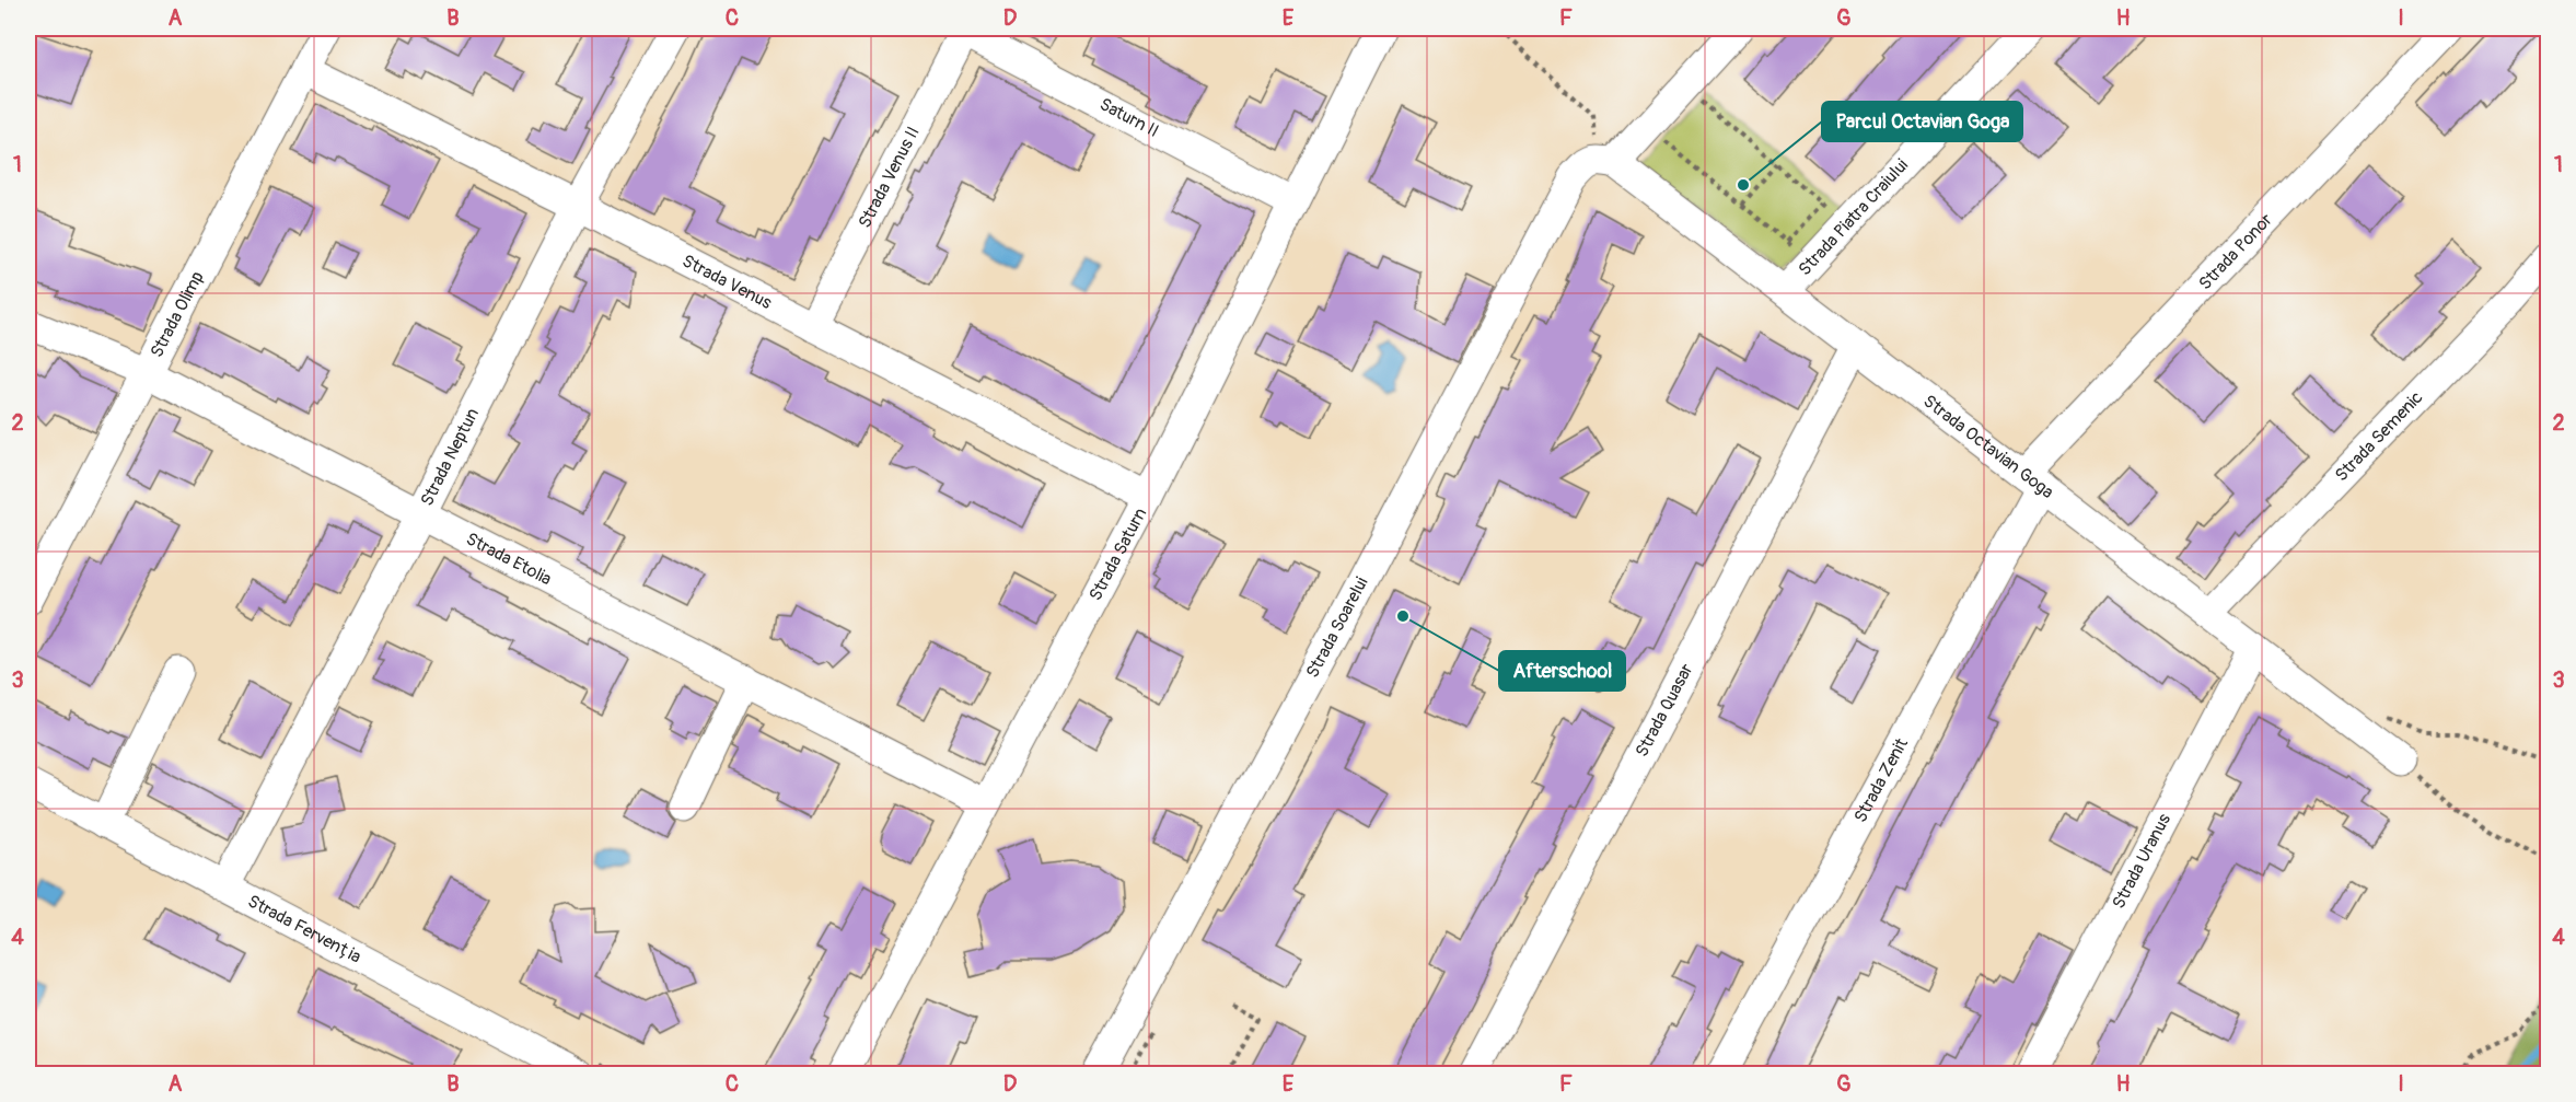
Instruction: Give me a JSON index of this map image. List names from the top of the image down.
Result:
{
  "streets": {
    "street": [
      "Saturn II",
      "Strada Venus II",
      "Strada Piatra Craiului",
      "Strada Ponor",
      "Strada Venus",
      "Strada Olimp",
      "Strada Semenic",
      "Strada Octavian Goga",
      "Strada Neptun",
      "Strada Saturn",
      "Strada Etolia",
      "Strada Soarelui",
      "Strada Quasar",
      "Strada Zenit",
      "Strada Uranus",
      "Strada Fervenția"
    ]
  },
  "crossings": [
    ["Saturn II", "Strada Venus II"],
    ["Saturn II", "Strada Saturn"],
    ["Strada Venus II", "Strada Venus"],
    ["Strada Piatra Craiului", "Strada Octavian Goga"],
    ["Strada Ponor", "Strada Octavian Goga"],
    ["Strada Ponor", "Strada Zenit"],
    ["Strada Venus", "Strada Olimp"],
    ["Strada Venus", "Strada Neptun"],
    ["Strada Venus", "Strada Saturn"],
    ["Strada Olimp", "Strada Etolia"],
    ["Strada Semenic", "Strada Octavian Goga"],
    ["Strada Octavian Goga", "Strada Soarelui"],
    ["Strada Octavian Goga", "Strada Quasar"],
    ["Strada Octavian Goga", "Strada Zenit"],
    ["Strada Octavian Goga", "Strada Uranus"],
    ["Strada Neptun", "Strada Etolia"],
    ["Strada Neptun", "Strada Fervenția"],
    ["Strada Saturn", "Strada Etolia"]
  ],
  "places": ["Parcul Octavian Goga", "Afterschool"],
  "grid": {
    "columns": [
      "A",
      "B",
      "C",
      "D",
      "E",
      "F",
      "G",
      "H",
      "I"
    ],
    "rows": [
      "1",
      "2",
      "3",
      "4"
    ]
  }
}
